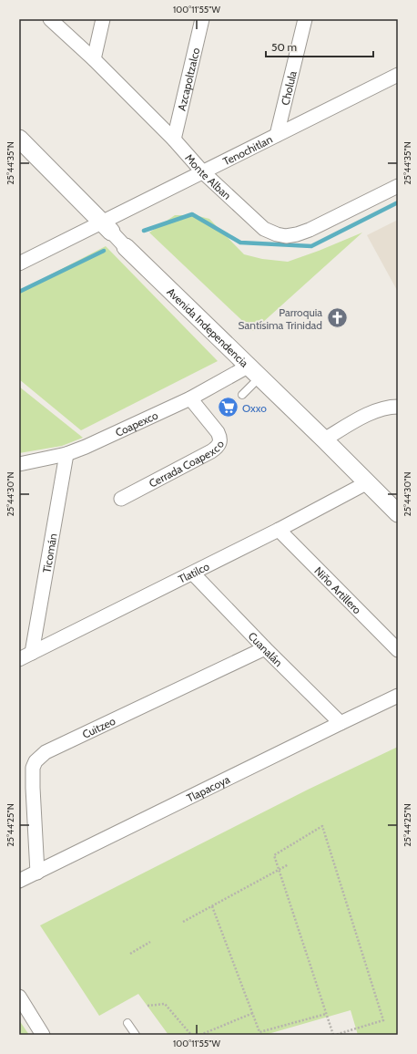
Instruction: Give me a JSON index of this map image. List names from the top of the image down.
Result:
{
  "streets": {
    "street": [
      "Azcapoltzalco",
      "Cholula",
      "Tenochitlan",
      "Monte Alban",
      "Avenida Independencia",
      "Coapexco",
      "Cerrada Coapexco",
      "Ticomán",
      "Tlatilco",
      "Niño Artillero",
      "Cuanalán",
      "Cuitzeo",
      "Tlapacoya"
    ]
  },
  "crossings": [
    ["Azcapoltzalco", "Monte Alban"],
    ["Cholula", "Tenochitlan"],
    ["Tenochitlan", "Monte Alban"],
    ["Tenochitlan", "Avenida Independencia"],
    ["Avenida Independencia", "Coapexco"],
    ["Avenida Independencia", "Tlatilco"],
    ["Coapexco", "Cerrada Coapexco"],
    ["Coapexco", "Ticomán"],
    ["Ticomán", "Tlatilco"],
    ["Tlatilco", "Niño Artillero"],
    ["Tlatilco", "Cuanalán"],
    ["Cuanalán", "Cuitzeo"],
    ["Cuanalán", "Tlapacoya"],
    ["Cuitzeo", "Tlapacoya"]
  ],
  "places": {
    "church": ["Parroquia Santísima Trinidad"],
    "supermarket": ["Oxxo"]
  },
  "scale_bar": "50 m",
  "coordinates": [
    "100°11'55\"W",
    "25°44'35\"N",
    "25°44'30\"N",
    "25°44'25\"N"
  ]
}
